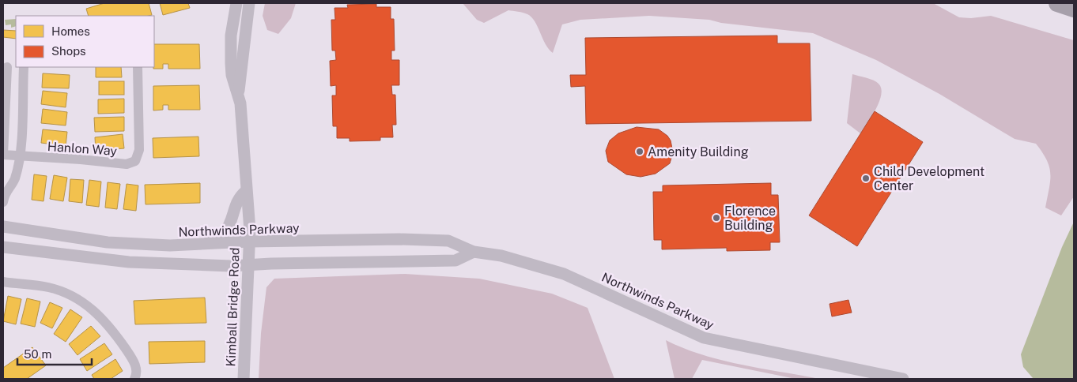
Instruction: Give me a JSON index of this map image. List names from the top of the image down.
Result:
{
  "streets": {
    "street": ["Hanlon Way", "Northwinds Parkway", "Kimball Bridge Road"]
  },
  "crossings": [
    ["Northwinds Parkway", "Kimball Bridge Road"]
  ],
  "places": ["Amenity Building", "Child Development Center", "Florence Building"],
  "legend": ["Homes", "Shops"],
  "scale_bar": "50 m"
}
